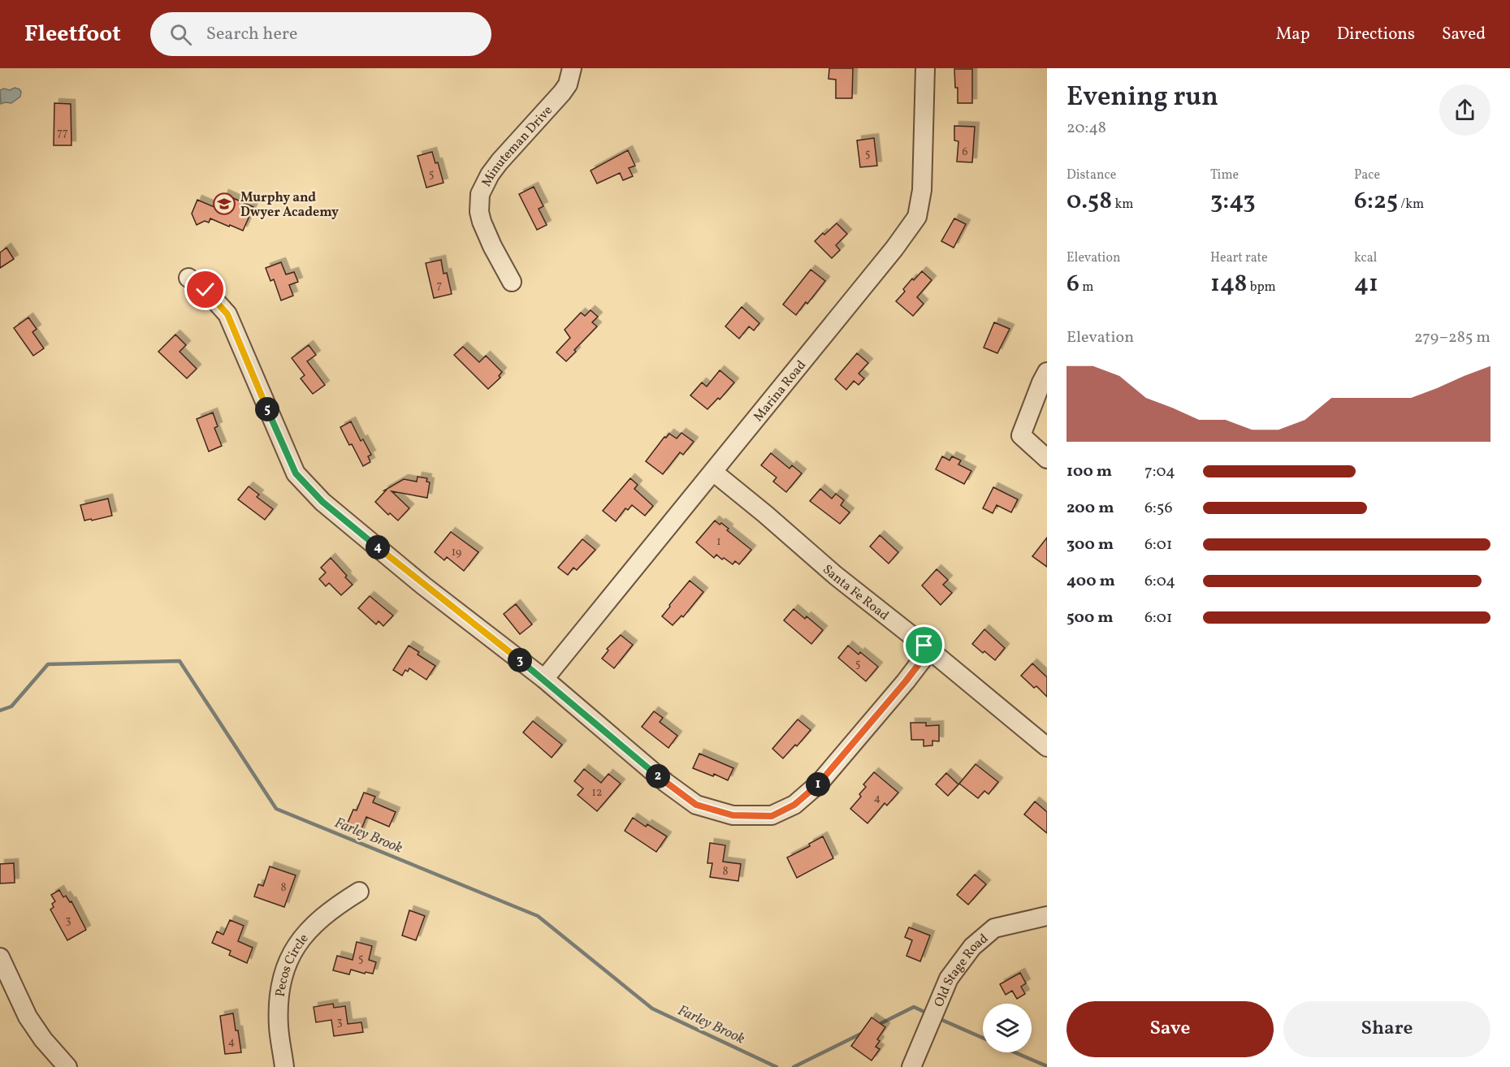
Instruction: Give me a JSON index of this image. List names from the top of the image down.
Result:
{
  "streets": {
    "street": [
      "Minuteman Drive",
      "Marina Road",
      "Santa Fe Road",
      "Pecos Circle",
      "Old Stage Road"
    ]
  },
  "crossings": [
    ["Marina Road", "Santa Fe Road"]
  ],
  "water": ["Farley Brook"],
  "places": {
    "school or university": ["Murphy and Dwyer Academy"]
  },
  "house_numbers": [
    "77",
    "6",
    "5",
    "5",
    "7",
    "1",
    "19",
    "5",
    "12",
    "4",
    "8",
    "8",
    "3",
    "5",
    "3",
    "4"
  ],
  "page": {
    "header": "Fleetfoot",
    "search": "Search here",
    "nav": ["Map", "Directions", "Saved"],
    "heading": ["Evening run", "20:48"],
    "stats": [
      ["Distance", "0.58 km"],
      ["Time", "3:43"],
      ["Pace", "6:25 /km"],
      ["Elevation", "6 m"],
      ["Heart rate", "148 bpm"],
      ["kcal", "41"]
    ],
    "chart": ["Elevation", "279–285 m"],
    "pins": [
      "5",
      "4",
      "3",
      "2",
      "1"
    ],
    "list": [
      {
        "name": "100 m",
        "note": "7:04"
      },
      {
        "name": "200 m",
        "note": "6:56"
      },
      {
        "name": "300 m",
        "note": "6:01"
      },
      {
        "name": "400 m",
        "note": "6:04"
      },
      {
        "name": "500 m",
        "note": "6:01"
      }
    ],
    "buttons": ["Save", "Share"]
  }
}
